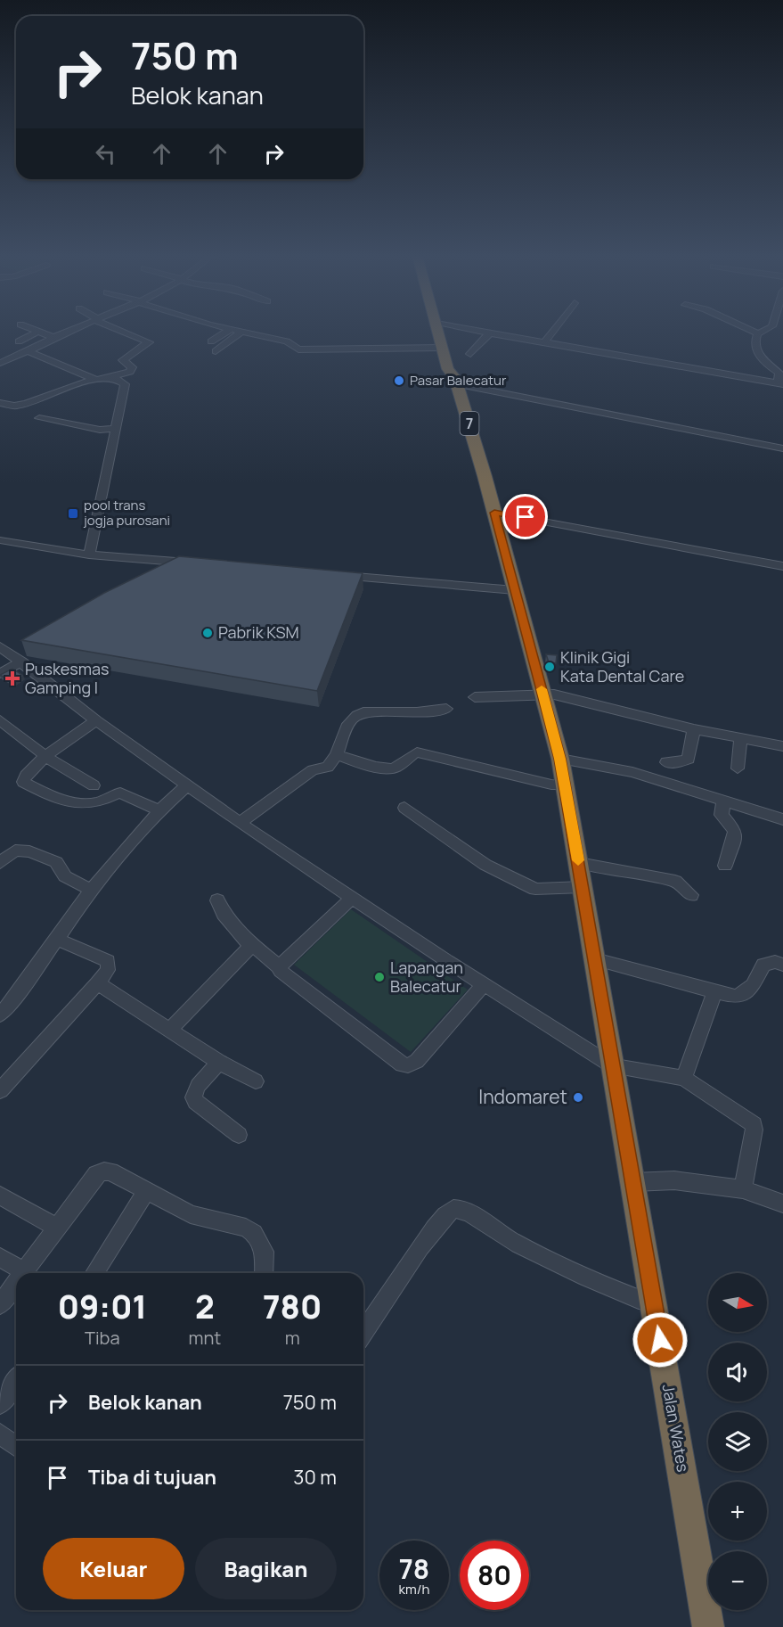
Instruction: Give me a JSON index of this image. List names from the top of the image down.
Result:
{
  "streets": {
    "highway": ["7", "Jalan Wates"]
  },
  "crossings": [
    ["7", "Jalan Wates"]
  ],
  "places": {
    "other": [
      "Pasar Balecatur",
      "Pabrik KSM",
      "Klinik Gigi Kata Dental Care",
      "Lapangan Balecatur",
      "Indomaret"
    ],
    "transit": ["pool trans jogja purosani"],
    "health": ["Puskesmas Gamping I"]
  },
  "north": "right",
  "page": {
    "turn": ["750 m", "Belok kanan"],
    "map_buttons": ["+", "−"],
    "eta": [
      "09:01",
      "Tiba",
      "2",
      "mnt",
      "780",
      "m"
    ],
    "list": [
      {
        "name": "Belok kanan",
        "value": "750 m"
      },
      {
        "name": "Tiba di tujuan",
        "value": "30 m"
      }
    ],
    "buttons": ["Keluar", "Bagikan"],
    "speed": "78 km/h",
    "limit": "80"
  }
}
